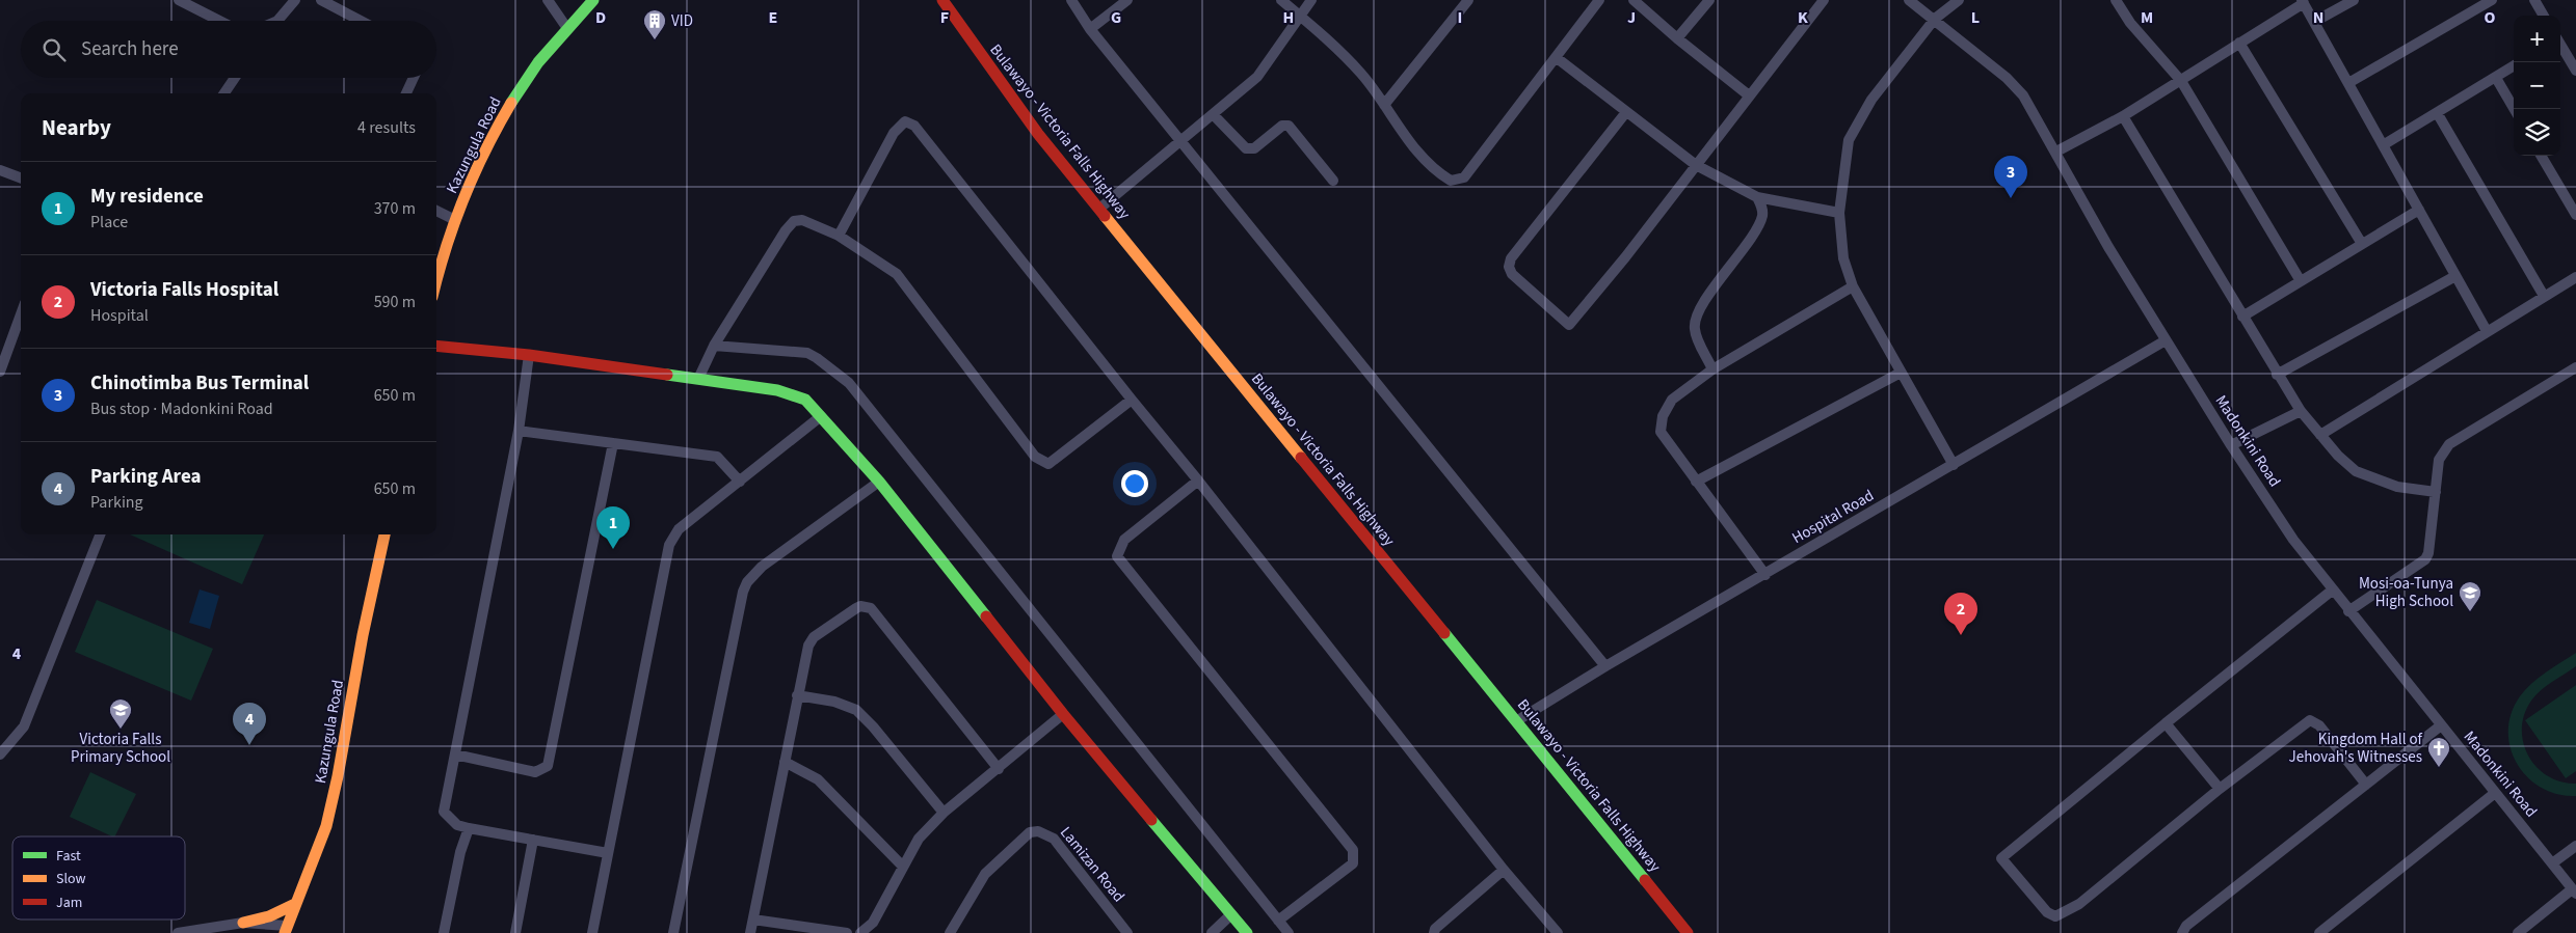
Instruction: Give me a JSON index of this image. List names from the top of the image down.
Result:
{
  "streets": {
    "main road": ["Bulawayo - Victoria Falls Highway", "Kazungula Road"],
    "street": ["Madonkini Road", "Hospital Road", "Lamizan Road"]
  },
  "crossings": [
    ["Bulawayo - Victoria Falls Highway", "Hospital Road"],
    ["Madonkini Road", "Hospital Road"]
  ],
  "places": {
    "building": ["VID"],
    "school or university": ["Mosi-oa-Tunya High School", "Victoria Falls Primary School"],
    "church": ["Kingdom Hall of Jehovah's Witnesses"]
  },
  "legend": ["Fast", "Slow", "Jam"],
  "page": {
    "map_buttons": ["+", "−"],
    "search": "Search here",
    "heading": ["Nearby", "4 results"],
    "pins": [
      "3",
      "1",
      "2",
      "4"
    ],
    "list": [
      {
        "mark": "1",
        "name": "My residence",
        "note": "Place",
        "value": "370 m"
      },
      {
        "mark": "2",
        "name": "Victoria Falls Hospital",
        "note": "Hospital",
        "value": "590 m"
      },
      {
        "mark": "3",
        "name": "Chinotimba Bus Terminal",
        "note": "Bus stop · Madonkini Road",
        "value": "650 m"
      },
      {
        "mark": "4",
        "name": "Parking Area",
        "note": "Parking",
        "value": "650 m"
      }
    ]
  },
  "grid": {
    "columns": [
      "D",
      "E",
      "F",
      "G",
      "H",
      "I",
      "J",
      "K",
      "L",
      "M",
      "N",
      "O"
    ],
    "rows": ["4"]
  }
}
